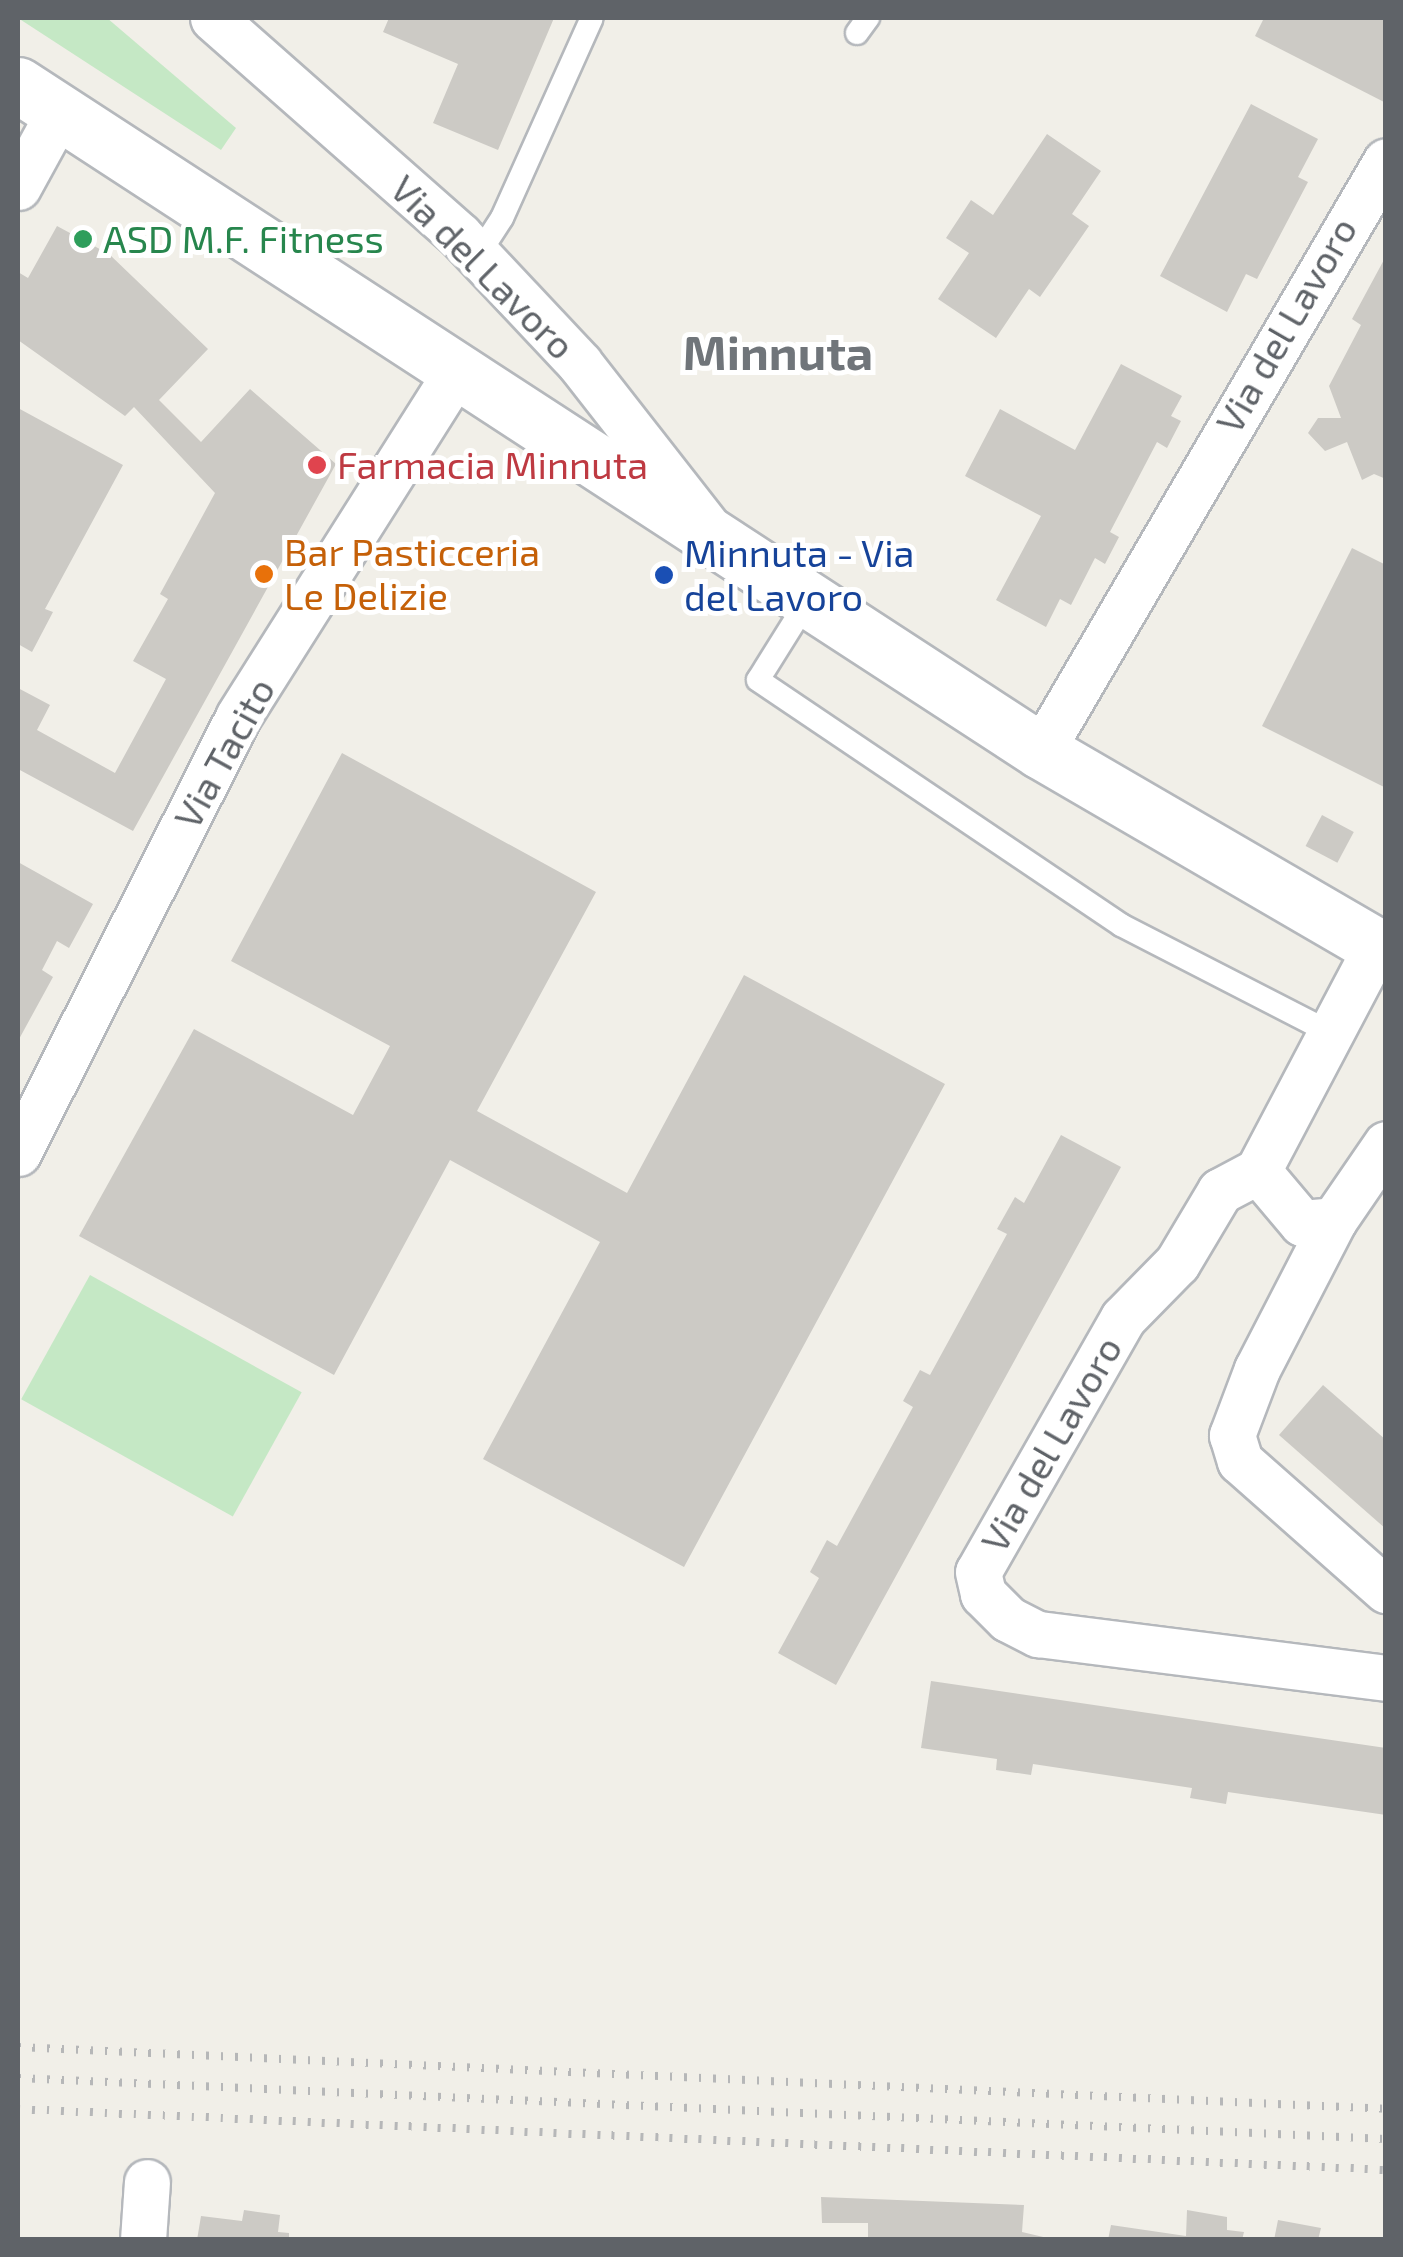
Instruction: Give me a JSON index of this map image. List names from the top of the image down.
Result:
{
  "streets": {
    "street": ["Via del Lavoro", "Via Tacito"]
  },
  "crossings": [
    ["Via del Lavoro", "Via Tacito"]
  ],
  "districts": ["Minnuta"],
  "places": [
    "ASD M.F. Fitness",
    "Farmacia Minnuta",
    "Bar Pasticceria Le Delizie",
    "Minnuta - Via del Lavoro"
  ]
}
